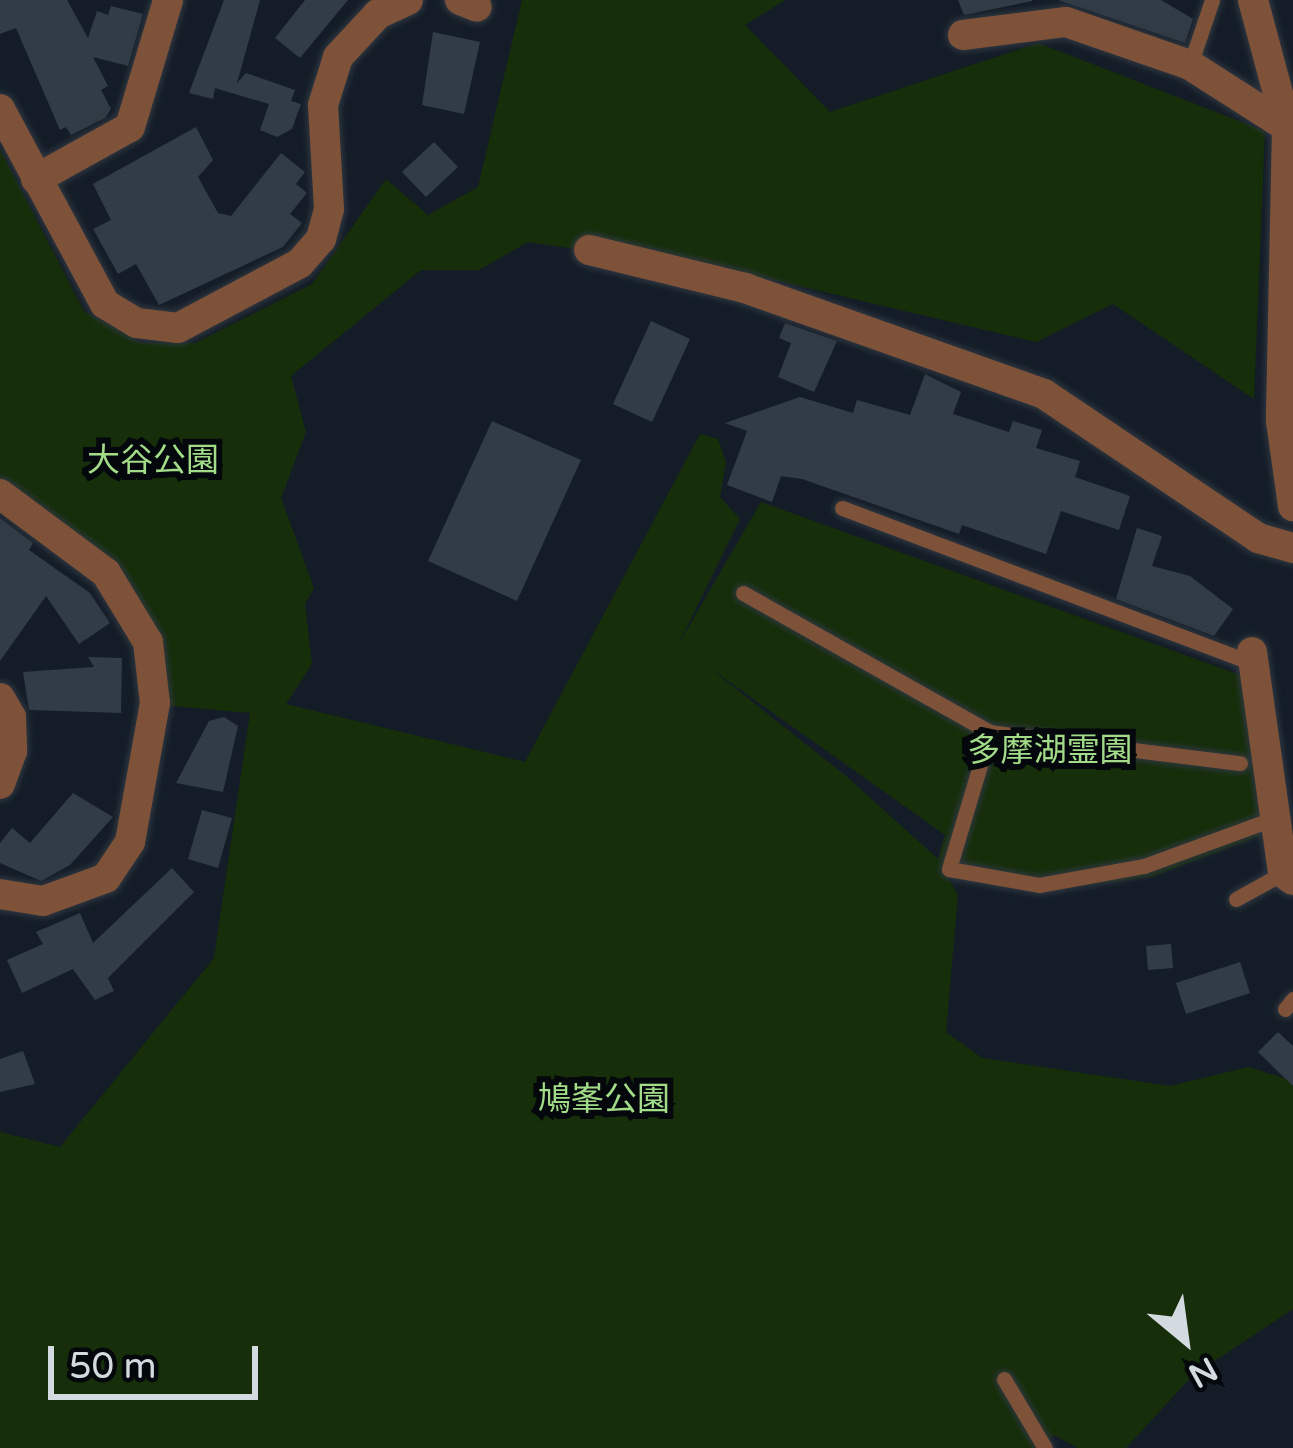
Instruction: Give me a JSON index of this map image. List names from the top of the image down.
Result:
{
  "parks": ["大谷公園", "多摩湖霊園", "鳩峯公園"],
  "scale_bar": "50 m",
  "north": "bottom right"
}
